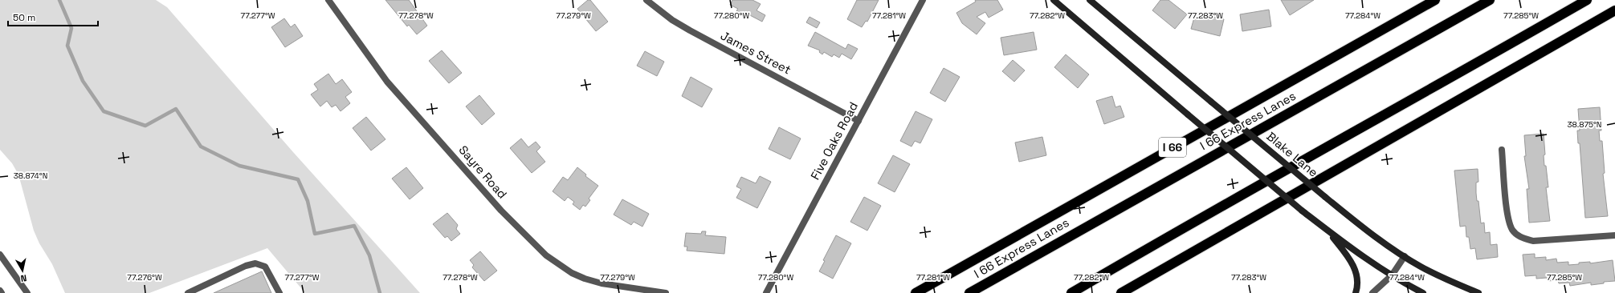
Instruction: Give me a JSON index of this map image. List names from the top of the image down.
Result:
{
  "streets": {
    "highway": ["I 66 Express Lanes", "I 66"],
    "main road": ["Blake Lane"],
    "street": ["James Street", "Five Oaks Road", "Sayre Road"]
  },
  "crossings": [
    ["James Street", "Five Oaks Road"]
  ],
  "scale_bar": "50 m",
  "north": "bottom",
  "coordinates": [
    "77.277°W",
    "77.278°W",
    "77.279°W",
    "77.280°W",
    "77.281°W",
    "77.282°W",
    "77.283°W",
    "77.284°W",
    "77.285°W",
    "38.875°N",
    "38.874°N",
    "77.276°W"
  ]
}
